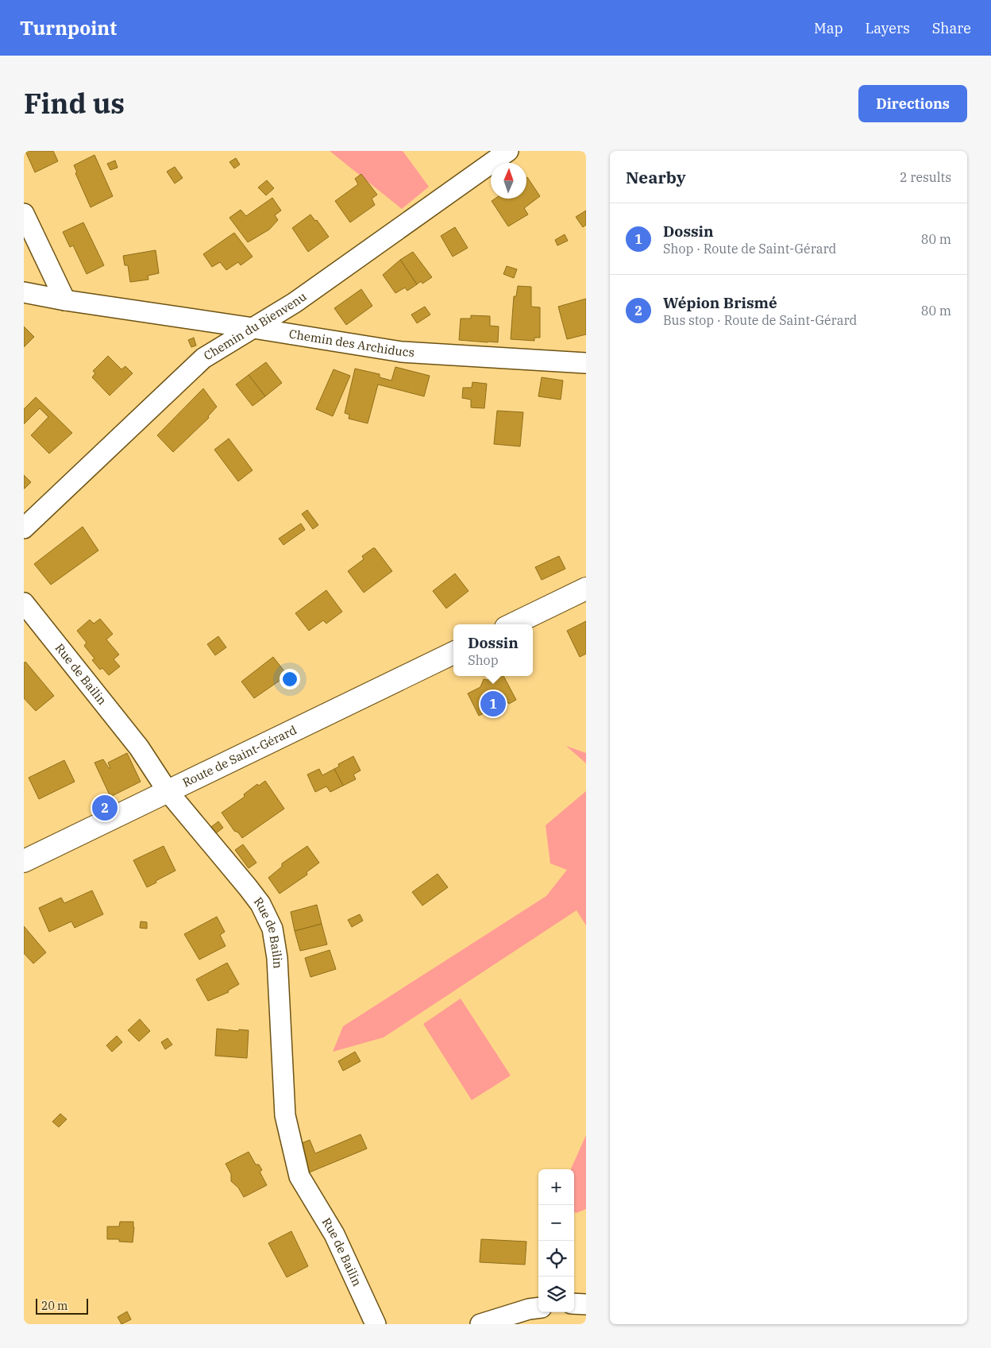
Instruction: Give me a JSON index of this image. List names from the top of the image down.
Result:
{
  "streets": {
    "main road": ["Route de Saint-Gérard"],
    "street": ["Chemin du Bienvenu", "Chemin des Archiducs", "Rue de Bailin"]
  },
  "crossings": [
    ["Chemin du Bienvenu", "Chemin des Archiducs"],
    ["Rue de Bailin", "Route de Saint-Gérard"]
  ],
  "scale_bar": "20 m",
  "north": "top",
  "page": {
    "header": "Turnpoint",
    "nav": ["Map", "Layers", "Share"],
    "title": "Find us",
    "buttons": "Directions",
    "heading": ["Nearby", "2 results"],
    "list": [
      {
        "mark": "1",
        "name": "Dossin",
        "note": "Shop · Route de Saint-Gérard",
        "value": "80 m"
      },
      {
        "mark": "2",
        "name": "Wépion Brismé",
        "note": "Bus stop · Route de Saint-Gérard",
        "value": "80 m"
      }
    ],
    "popup": ["Dossin", "Shop"],
    "pins": ["1", "2"],
    "map_buttons": ["+", "−"],
    "scale": "20 m"
  }
}
